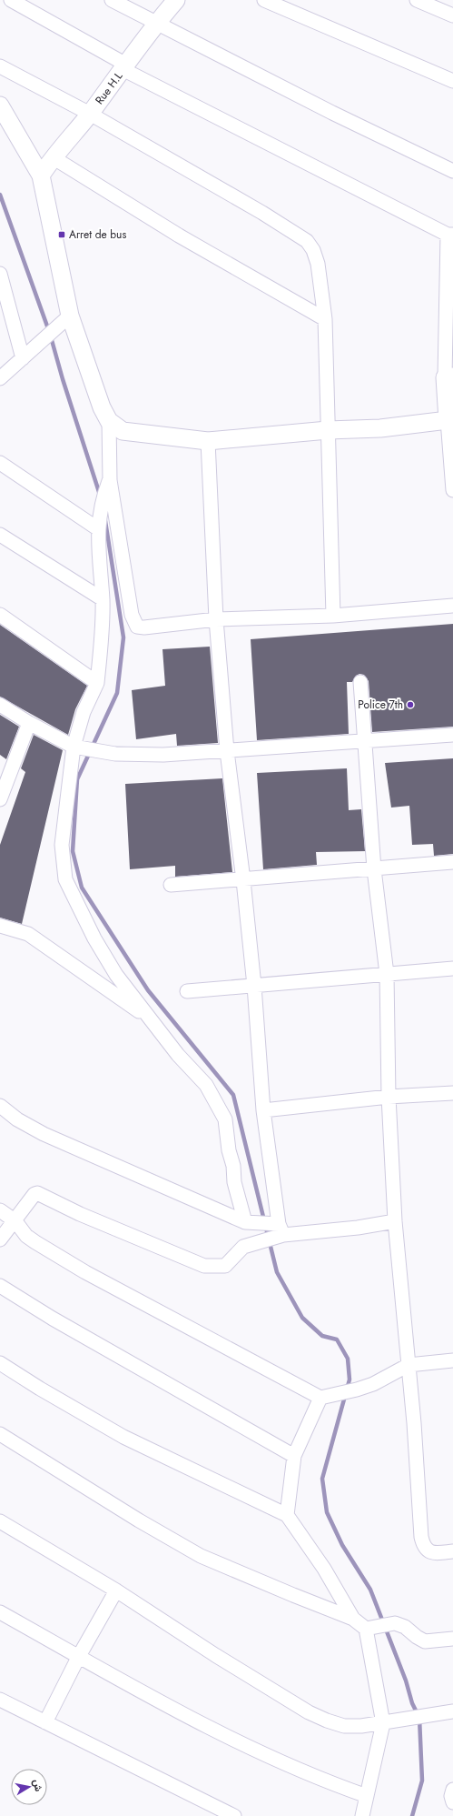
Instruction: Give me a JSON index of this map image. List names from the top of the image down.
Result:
{
  "streets": {
    "street": ["Rue H.L"]
  },
  "places": {
    "transit": ["Arret de bus"],
    "other": ["Police 7th"]
  },
  "north": "right"
}
